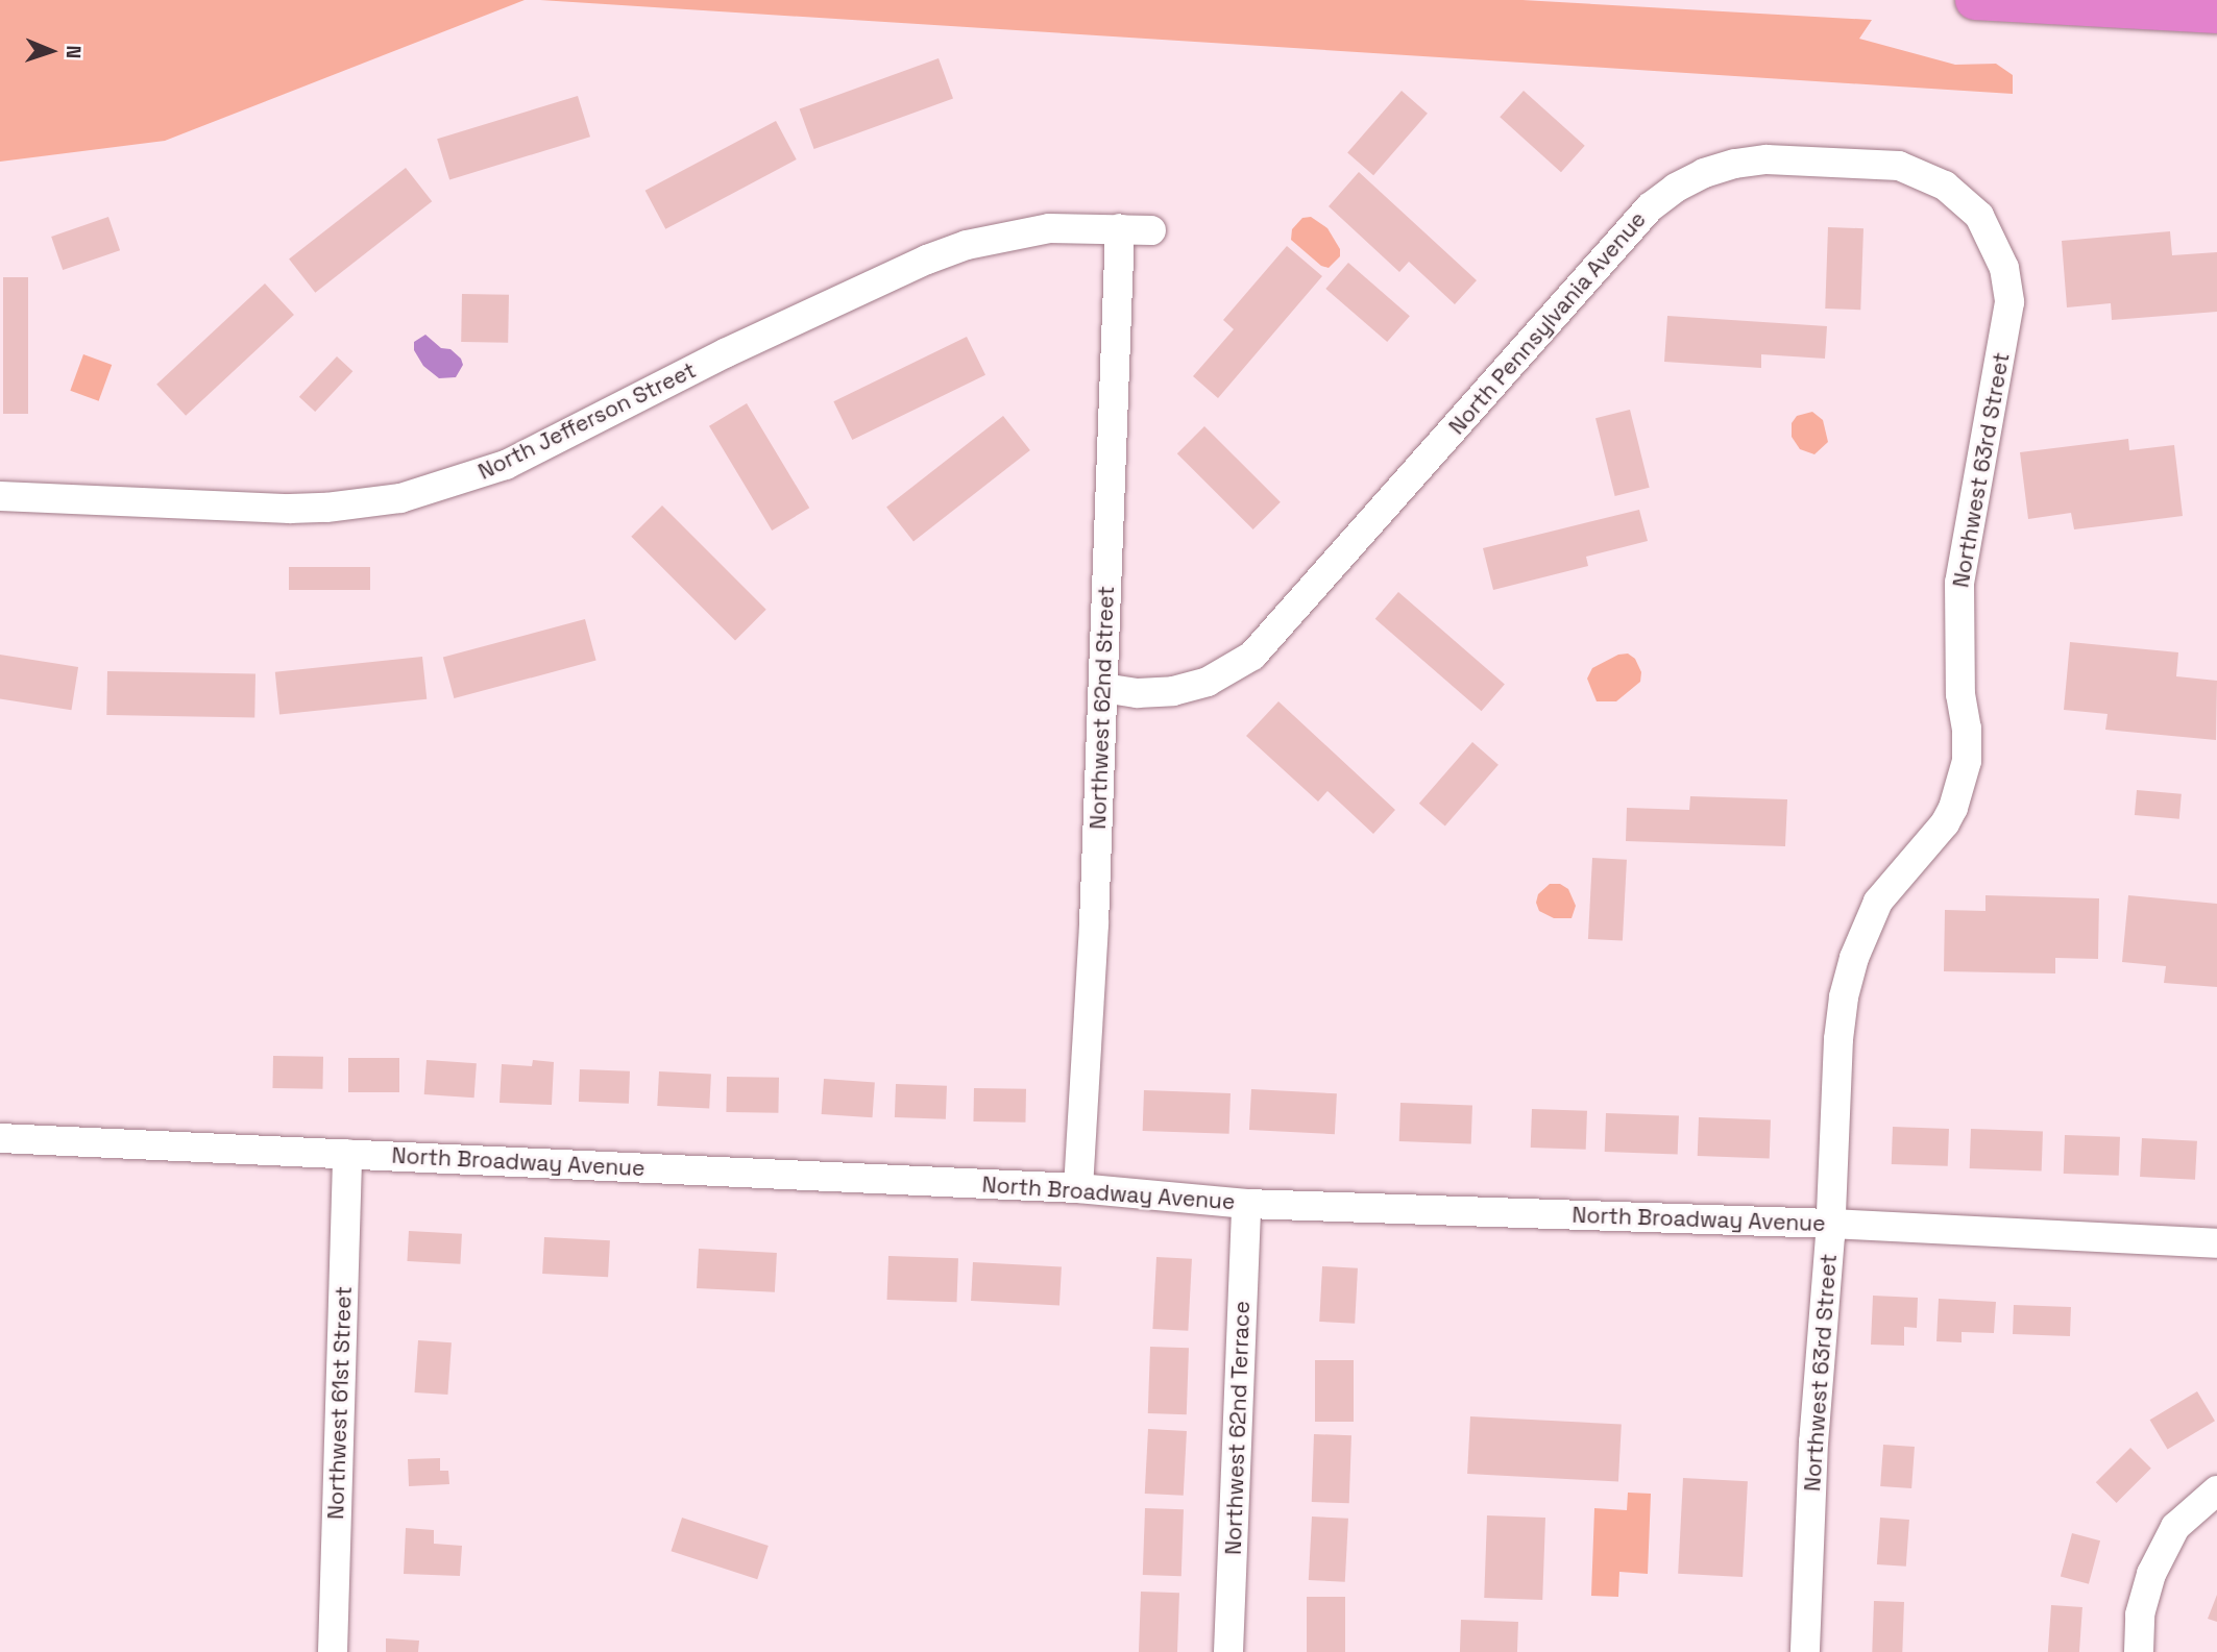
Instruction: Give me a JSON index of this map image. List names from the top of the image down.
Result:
{
  "streets": {
    "street": [
      "North Pennsylvania Avenue",
      "North Jefferson Street",
      "Northwest 63rd Street",
      "Northwest 62nd Street",
      "North Broadway Avenue",
      "Northwest 61st Street",
      "Northwest 62nd Terrace"
    ]
  },
  "crossings": [
    ["North Pennsylvania Avenue", "Northwest 63rd Street"],
    ["North Pennsylvania Avenue", "Northwest 62nd Street"],
    ["North Jefferson Street", "Northwest 62nd Street"],
    ["Northwest 63rd Street", "North Broadway Avenue"],
    ["Northwest 62nd Street", "North Broadway Avenue"],
    ["North Broadway Avenue", "Northwest 61st Street"],
    ["North Broadway Avenue", "Northwest 62nd Terrace"]
  ],
  "north": "right"
}
